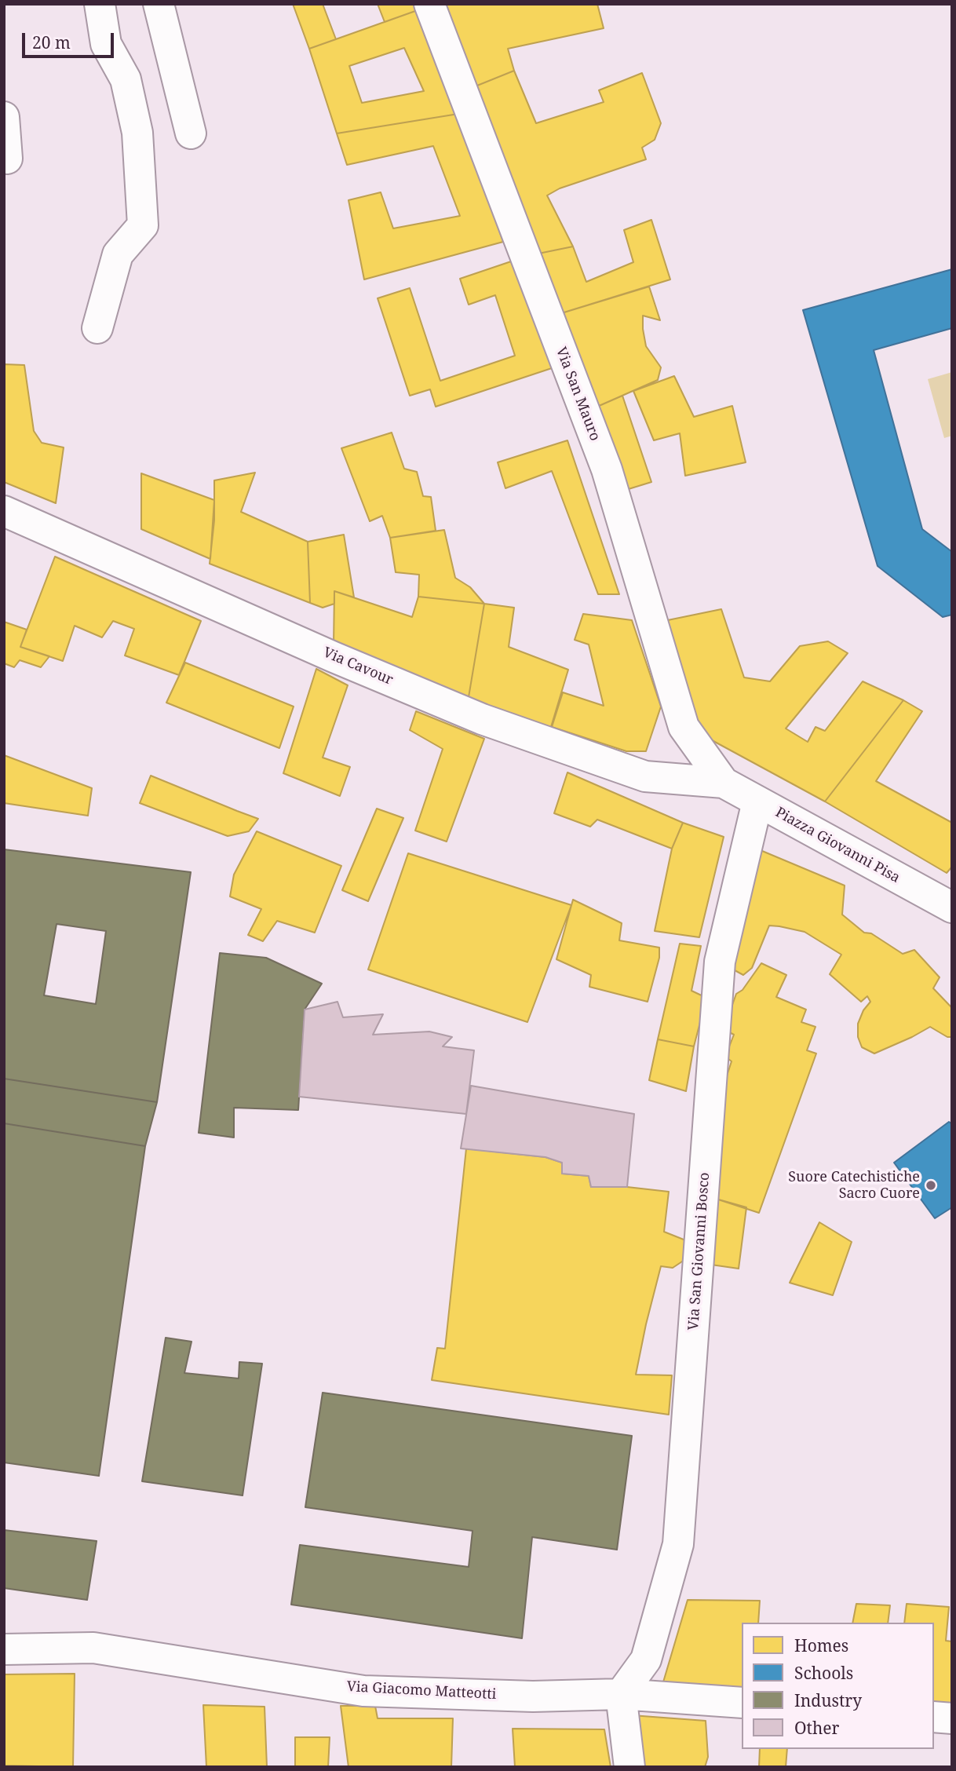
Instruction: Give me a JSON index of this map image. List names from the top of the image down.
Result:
{
  "streets": {
    "street": [
      "Via San Mauro",
      "Via Cavour",
      "Piazza Giovanni Pisa",
      "Via San Giovanni Bosco",
      "Via Giacomo Matteotti"
    ]
  },
  "crossings": [
    ["Via San Mauro", "Via Cavour"],
    ["Via San Mauro", "Piazza Giovanni Pisa"],
    ["Via Cavour", "Piazza Giovanni Pisa"],
    ["Piazza Giovanni Pisa", "Via San Giovanni Bosco"],
    ["Via San Giovanni Bosco", "Via Giacomo Matteotti"]
  ],
  "places": ["Suore Catechistiche Sacro Cuore"],
  "legend": [
    "Homes",
    "Schools",
    "Industry",
    "Other"
  ],
  "scale_bar": "20 m"
}
